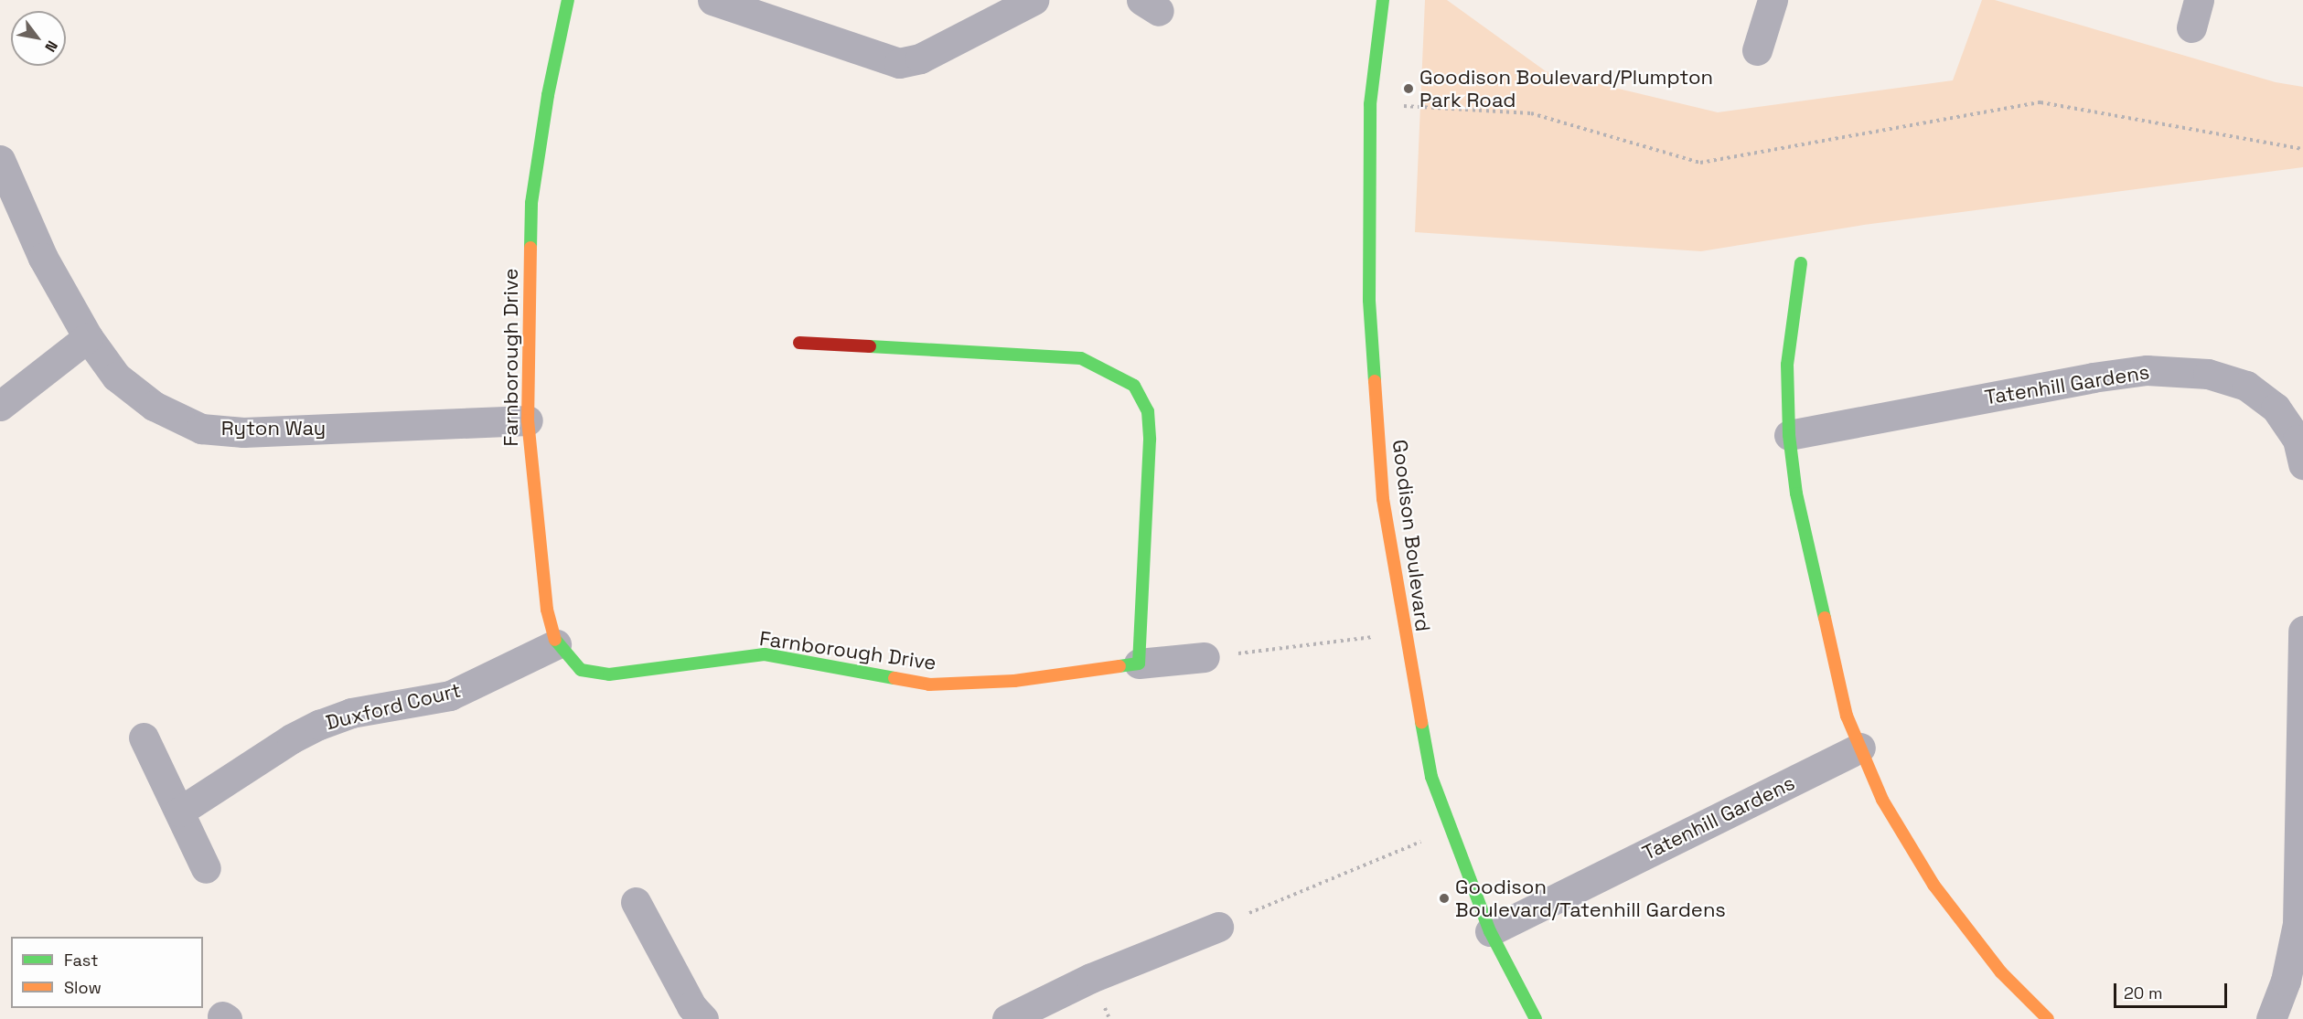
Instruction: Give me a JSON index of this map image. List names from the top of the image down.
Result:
{
  "streets": {
    "street": [
      "Farnborough Drive",
      "Tatenhill Gardens",
      "Ryton Way",
      "Goodison Boulevard",
      "Duxford Court"
    ]
  },
  "crossings": [
    ["Farnborough Drive", "Ryton Way"],
    ["Farnborough Drive", "Duxford Court"],
    ["Tatenhill Gardens", "Goodison Boulevard"]
  ],
  "places": ["Goodison Boulevard/Plumpton Park Road", "Goodison Boulevard/Tatenhill Gardens"],
  "legend": ["Fast", "Slow"],
  "scale_bar": "20 m",
  "north": "bottom right"
}
